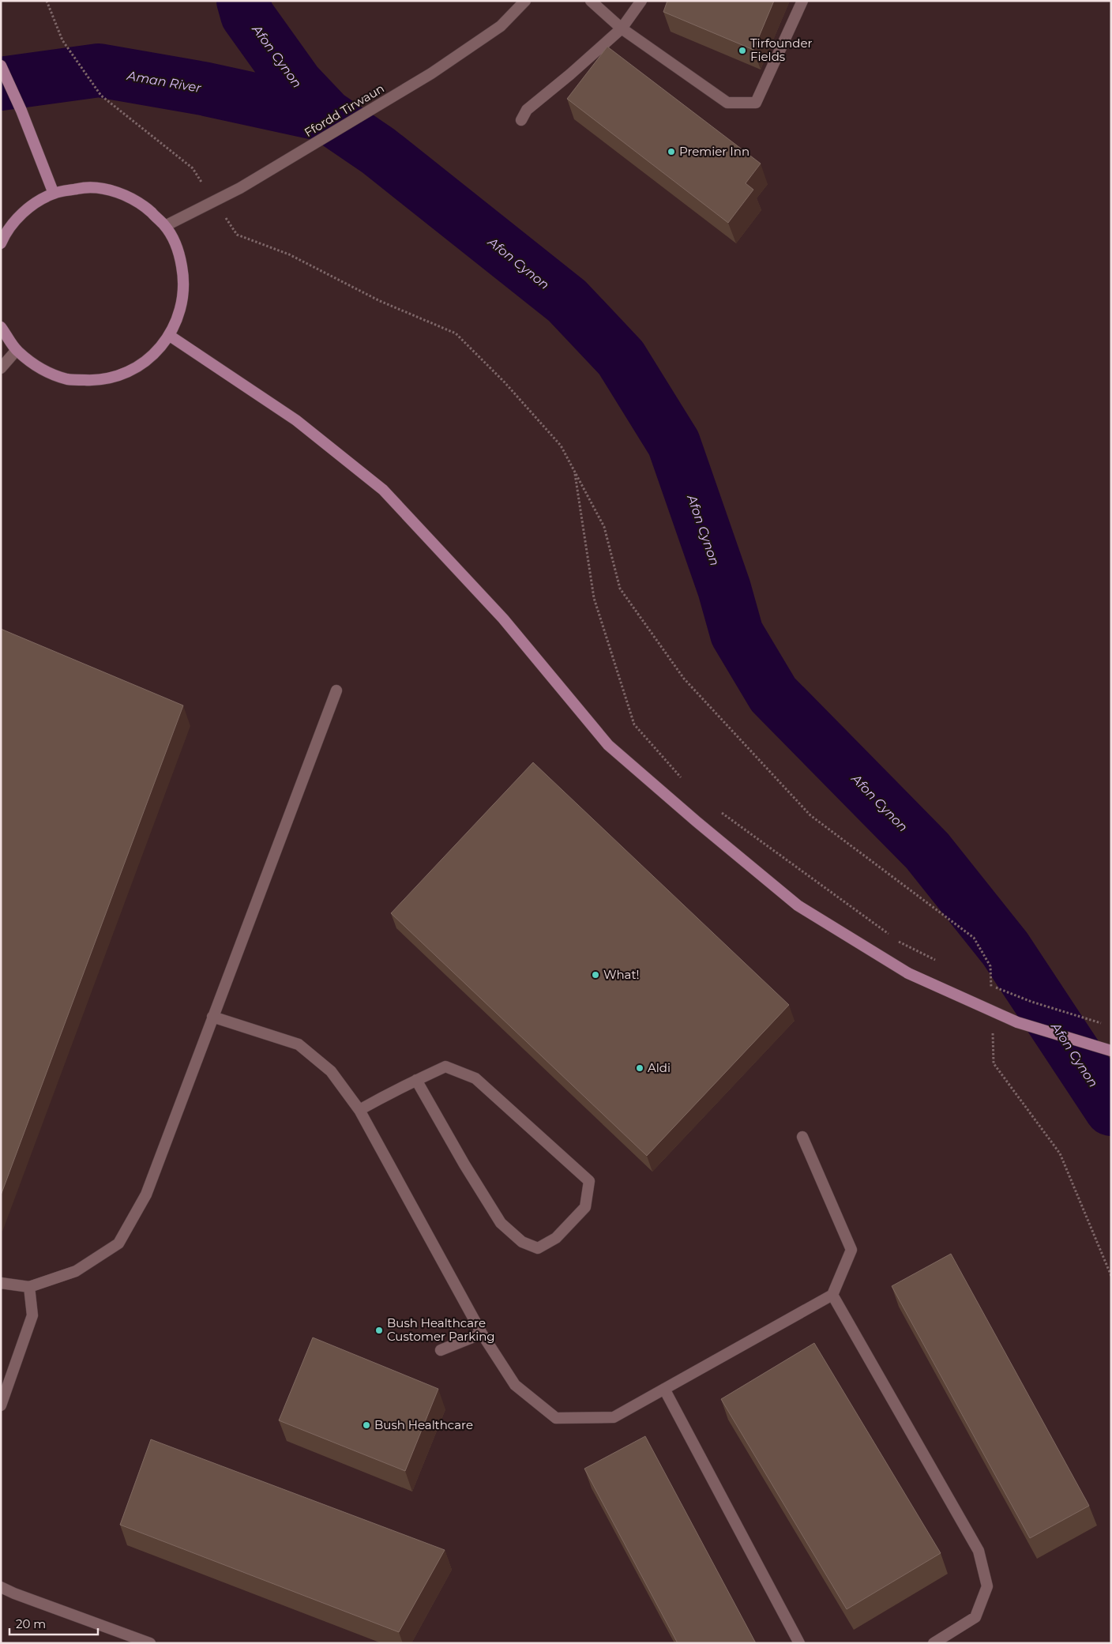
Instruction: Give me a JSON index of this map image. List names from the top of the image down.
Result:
{
  "streets": {
    "street": ["Ffordd Tirwaun"]
  },
  "water": ["Afon Cynon", "Aman River"],
  "places": [
    "Tirfounder Fields",
    "Premier Inn",
    "What!",
    "Aldi",
    "Bush Healthcare Customer Parking",
    "Bush Healthcare"
  ],
  "scale_bar": "20 m"
}
